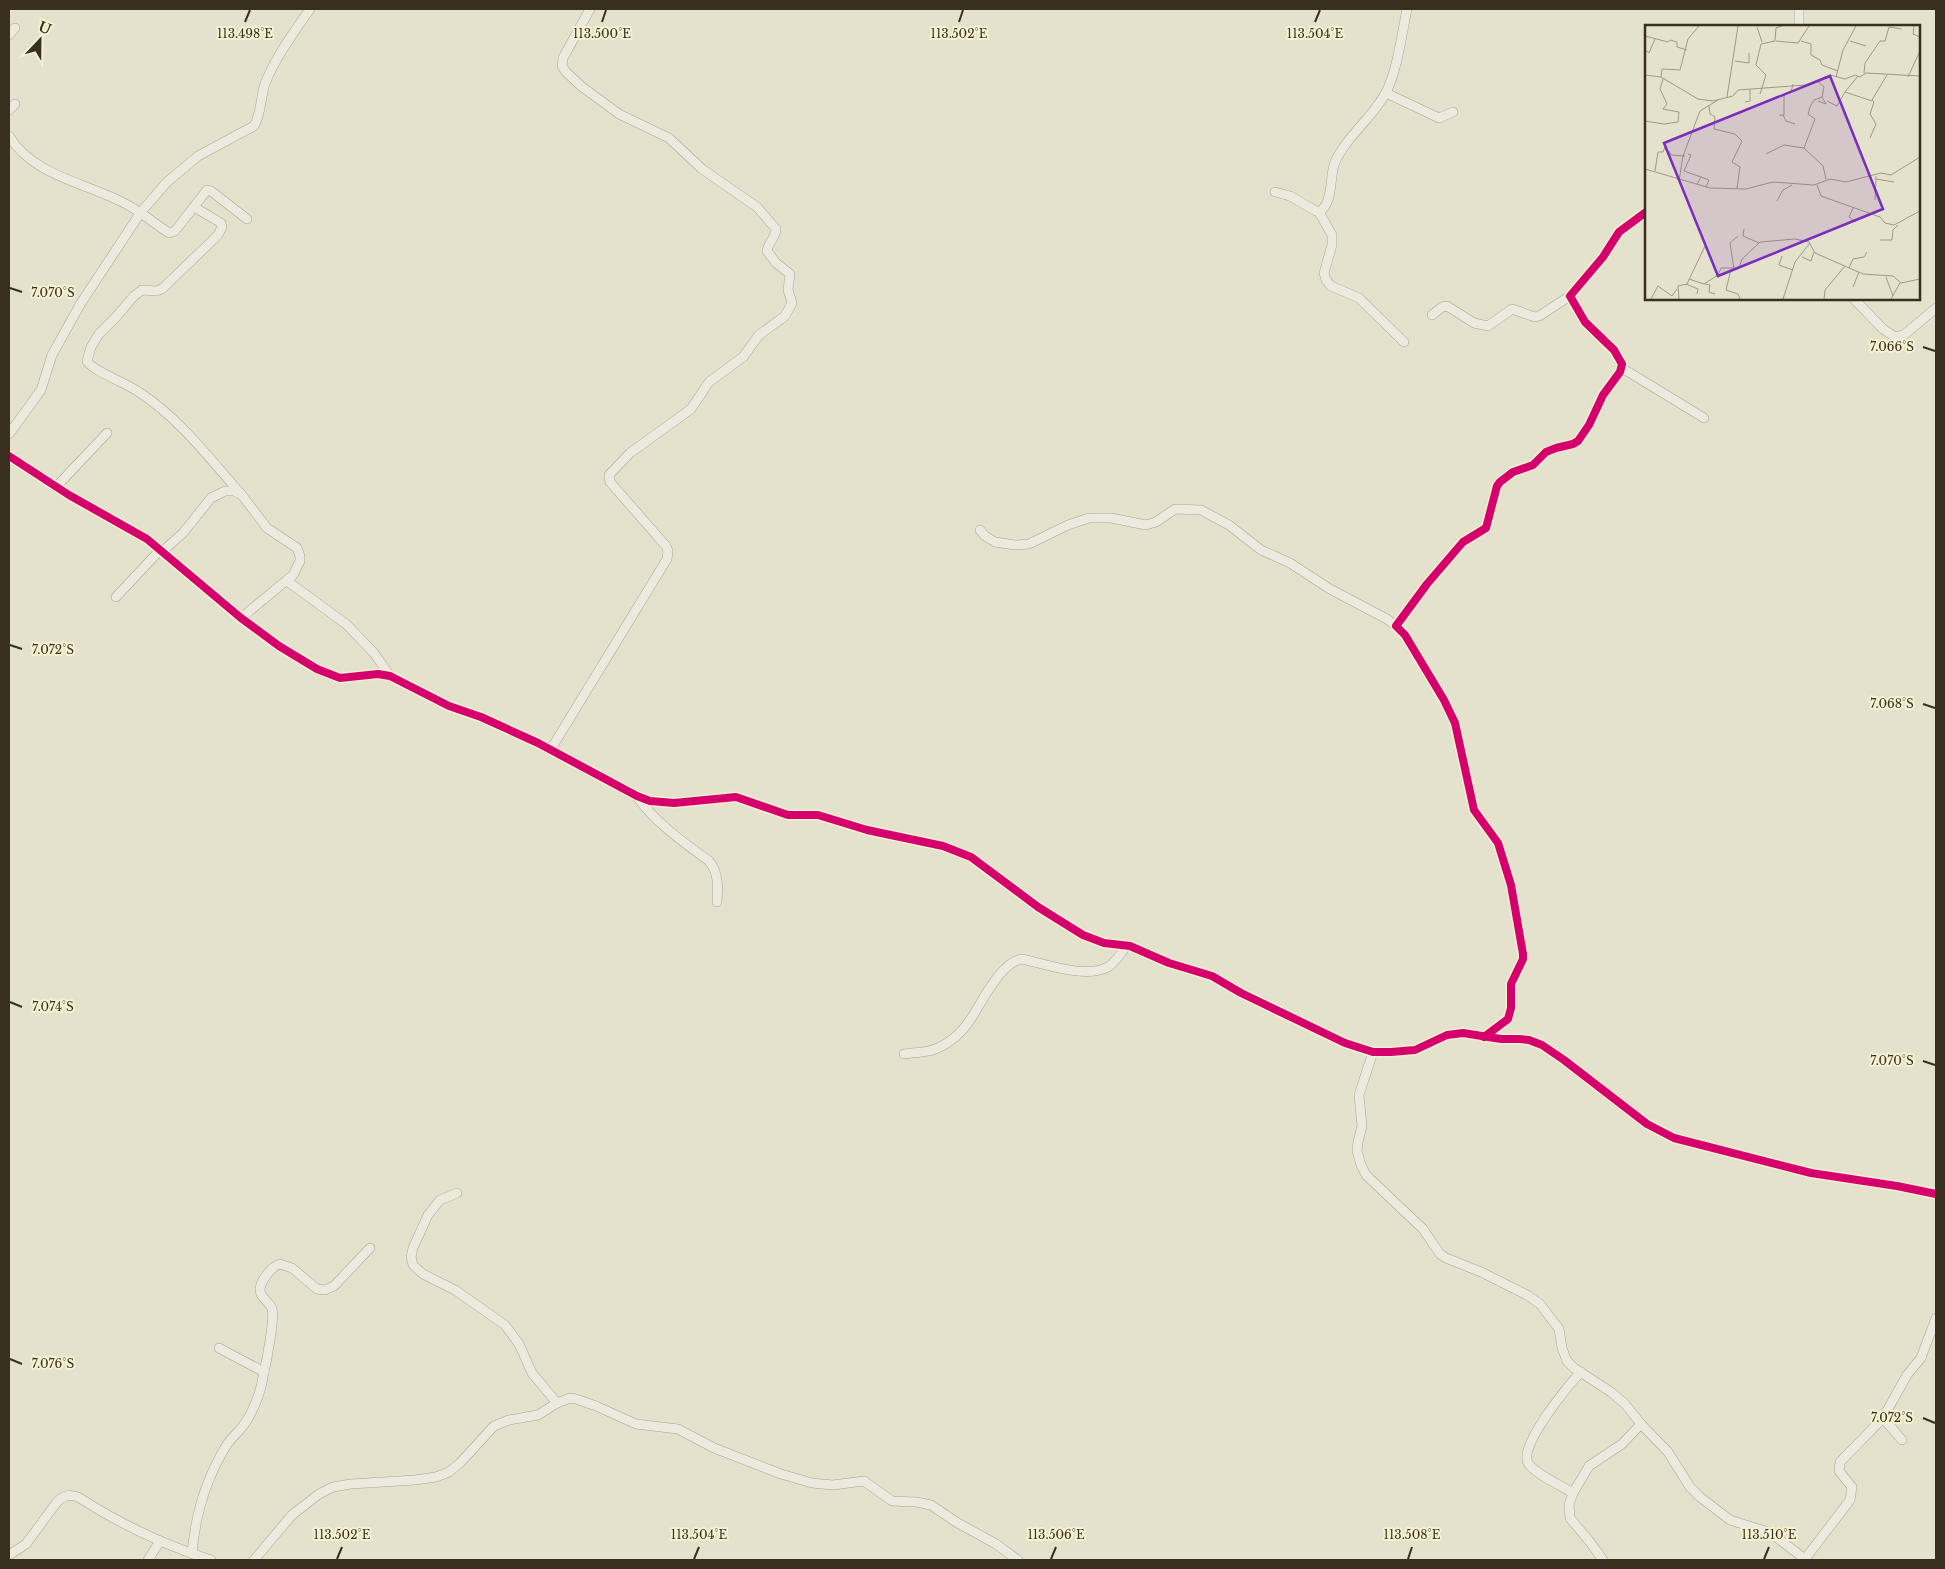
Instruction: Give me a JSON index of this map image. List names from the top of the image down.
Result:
{
  "north": "top",
  "coordinates": [
    "113.498°E",
    "113.500°E",
    "113.502°E",
    "113.504°E",
    "7.070°S",
    "7.066°S",
    "7.072°S",
    "7.068°S",
    "7.074°S",
    "7.076°S",
    "113.506°E",
    "113.508°E",
    "113.510°E"
  ]
}
